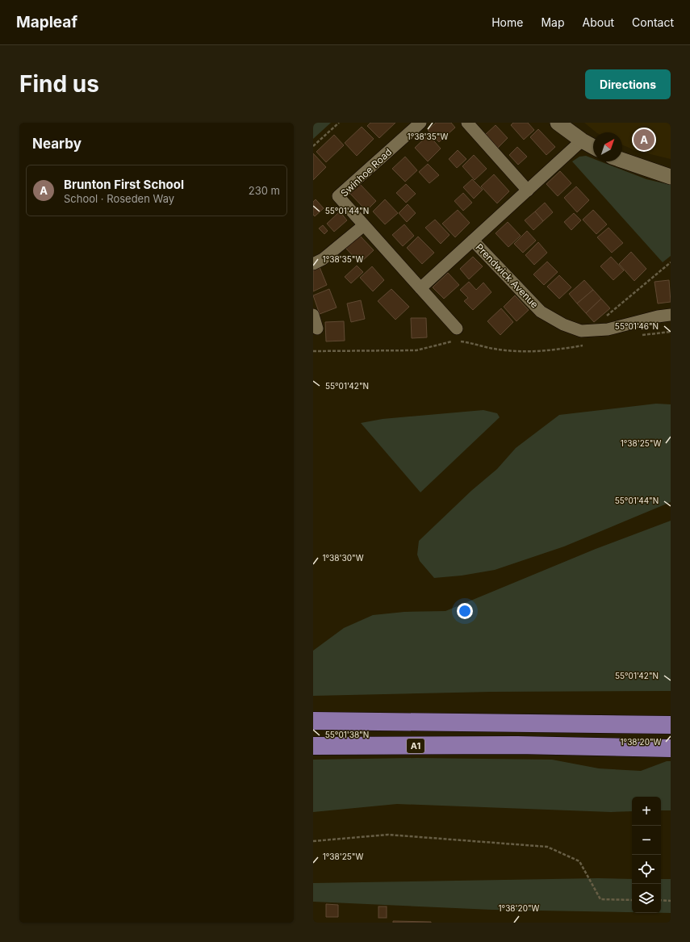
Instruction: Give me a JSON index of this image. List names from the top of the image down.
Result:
{
  "streets": {
    "highway": ["A1"],
    "street": ["Swinhoe Road", "Prendwick Avenue"]
  },
  "north": "top right",
  "page": {
    "header": "Mapleaf",
    "nav": [
      "Home",
      "Map",
      "About",
      "Contact"
    ],
    "buttons": "Directions",
    "title": "Find us",
    "heading": "Nearby",
    "pins": "A",
    "list": [
      {
        "mark": "A",
        "name": "Brunton First School",
        "note": "School · Roseden Way",
        "value": "230 m"
      }
    ],
    "map_buttons": ["+", "−"]
  },
  "coordinates": [
    "1°38'35\"W",
    "55°01'44\"N",
    "55°01'46\"N",
    "55°01'42\"N",
    "1°38'25\"W",
    "1°38'30\"W",
    "55°01'38\"N",
    "1°38'20\"W"
  ]
}
